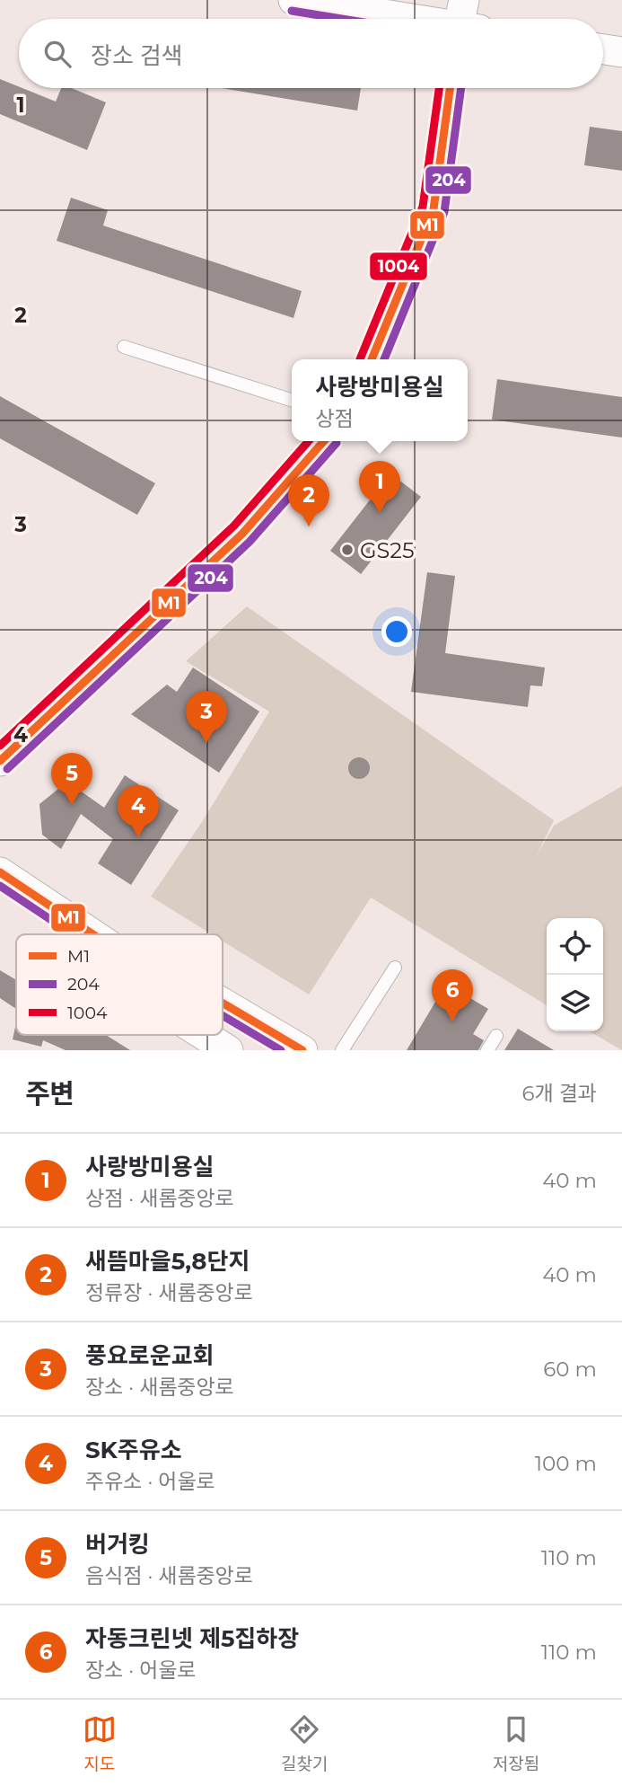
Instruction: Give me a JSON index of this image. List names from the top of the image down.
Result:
{
  "places": ["GS25"],
  "lines": ["transit line 204", "transit line M1", "transit line 1004"],
  "legend": ["M1", "204", "1004"],
  "page": {
    "search": "장소 검색",
    "popup": ["사랑방미용실", "상점"],
    "pins": [
      "1",
      "2",
      "3",
      "5",
      "4",
      "6"
    ],
    "heading": ["주변", "6개 결과"],
    "list": [
      {
        "mark": "1",
        "name": "사랑방미용실",
        "note": "상점 · 새롬중앙로",
        "value": "40 m"
      },
      {
        "mark": "2",
        "name": "새뜸마을5,8단지",
        "note": "정류장 · 새롬중앙로",
        "value": "40 m"
      },
      {
        "mark": "3",
        "name": "풍요로운교회",
        "note": "장소 · 새롬중앙로",
        "value": "60 m"
      },
      {
        "mark": "4",
        "name": "SK주유소",
        "note": "주유소 · 어울로",
        "value": "100 m"
      },
      {
        "mark": "5",
        "name": "버거킹",
        "note": "음식점 · 새롬중앙로",
        "value": "110 m"
      },
      {
        "mark": "6",
        "name": "자동크린넷 제5집하장",
        "note": "장소 · 어울로",
        "value": "110 m"
      }
    ],
    "nav": ["지도", "길찾기", "저장됨"]
  },
  "grid": {
    "rows": [
      "1",
      "2",
      "3",
      "4"
    ]
  }
}
